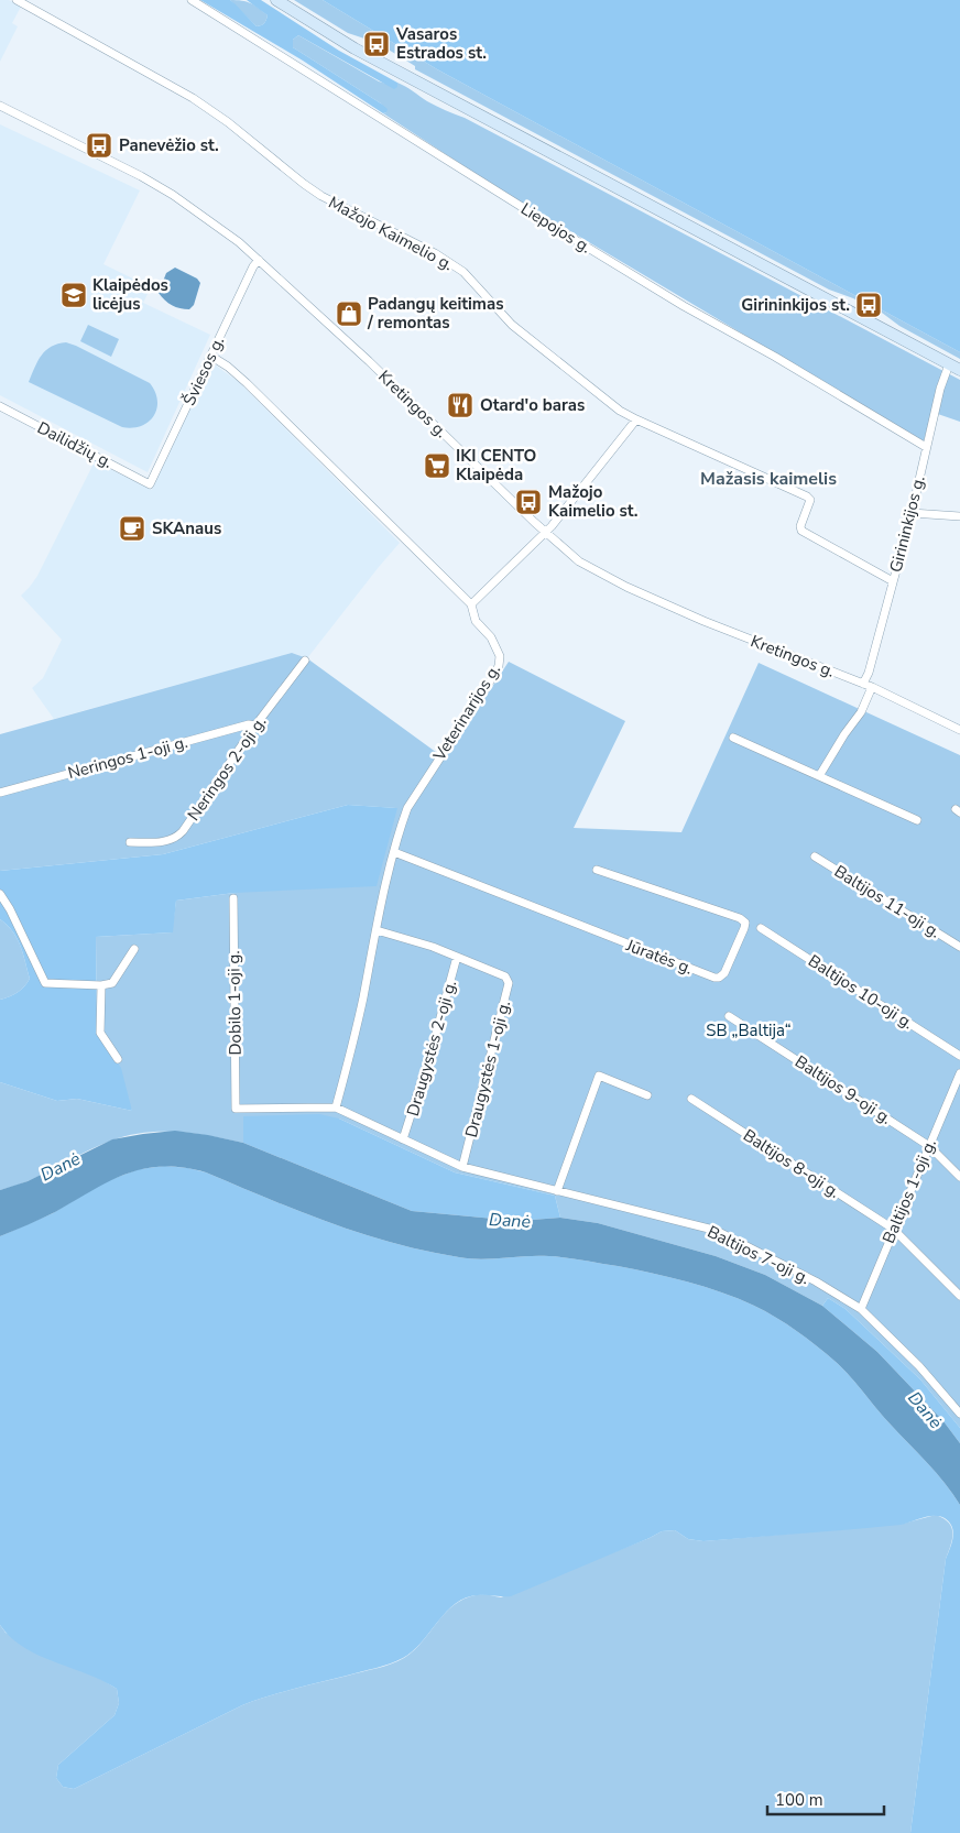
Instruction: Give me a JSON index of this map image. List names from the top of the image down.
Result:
{
  "streets": {
    "street": [
      "Liepojos g.",
      "Mažojo Kaimelio g.",
      "Šviesos g.",
      "Kretingos g.",
      "Dailidžių g.",
      "Girininkijos g.",
      "Veterinarijos g.",
      "Neringos 1-oji g.",
      "Neringos 2-oji g.",
      "Baltijos 11-oji g.",
      "Jūratės g.",
      "Baltijos 10-oji g.",
      "Dobilo 1-oji g.",
      "Draugystės 2-oji g.",
      "Draugystės 1-oji g.",
      "Baltijos 9-oji g.",
      "Baltijos 8-oji g.",
      "Baltijos 1-oji g.",
      "Baltijos 7-oji g."
    ]
  },
  "crossings": [
    ["Liepojos g.", "Girininkijos g."],
    ["Mažojo Kaimelio g.", "Girininkijos g."],
    ["Šviesos g.", "Kretingos g."],
    ["Šviesos g.", "Dailidžių g."],
    ["Šviesos g.", "Veterinarijos g."],
    ["Kretingos g.", "Girininkijos g."],
    ["Veterinarijos g.", "Jūratės g."],
    ["Veterinarijos g.", "Dobilo 1-oji g."],
    ["Veterinarijos g.", "Draugystės 1-oji g."],
    ["Veterinarijos g.", "Baltijos 7-oji g."],
    ["Neringos 1-oji g.", "Neringos 2-oji g."],
    ["Dobilo 1-oji g.", "Baltijos 7-oji g."],
    ["Draugystės 2-oji g.", "Draugystės 1-oji g."],
    ["Draugystės 2-oji g.", "Baltijos 7-oji g."],
    ["Draugystės 1-oji g.", "Baltijos 7-oji g."],
    ["Baltijos 9-oji g.", "Baltijos 1-oji g."],
    ["Baltijos 8-oji g.", "Baltijos 1-oji g."],
    ["Baltijos 1-oji g.", "Baltijos 7-oji g."]
  ],
  "districts": ["Mažasis kaimelis"],
  "water": ["Danė"],
  "parks": ["SB „Baltija“"],
  "places": {
    "bus stop": [
      "Vasaros Estrados st.",
      "Panevėžio st.",
      "Girininkijos st.",
      "Mažojo Kaimelio st."
    ],
    "school or university": ["Klaipėdos licėjus"],
    "shop": ["Padangų keitimas / remontas"],
    "restaurant": ["Otard'o baras"],
    "supermarket": ["IKI CENTO Klaipėda"],
    "cafe": ["SKAnaus"]
  },
  "scale_bar": "100 m"
}
